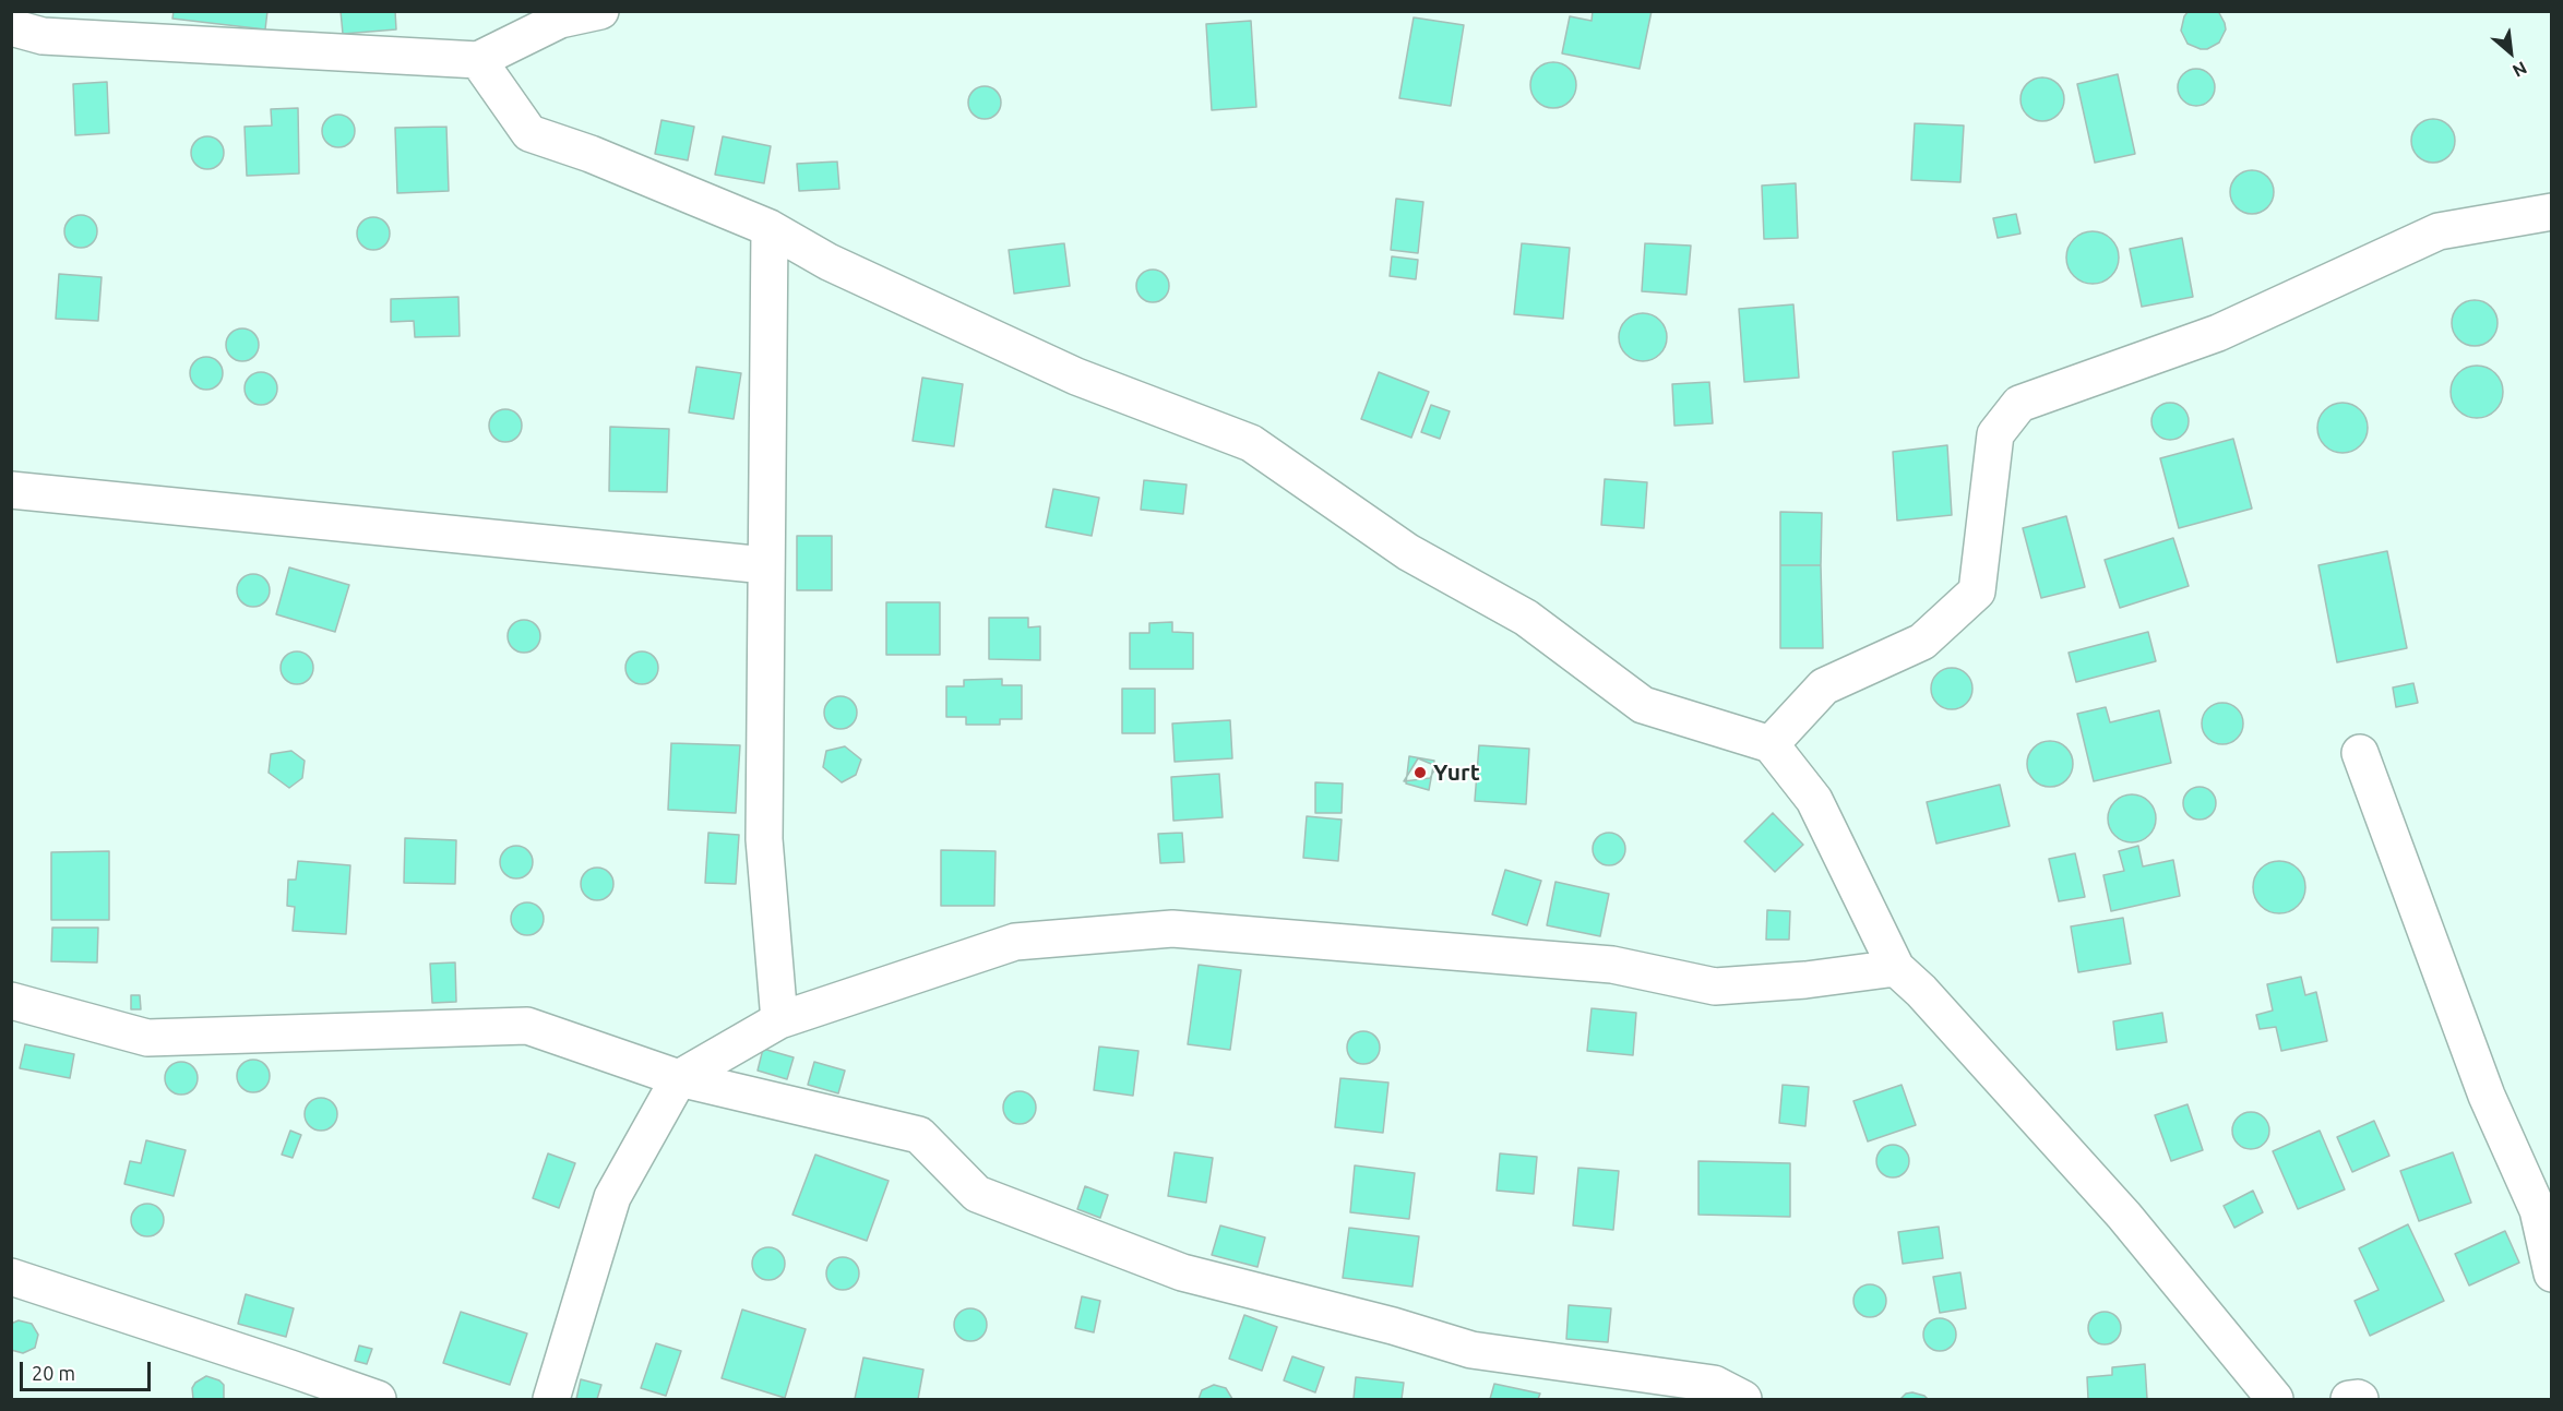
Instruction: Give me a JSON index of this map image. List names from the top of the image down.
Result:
{
  "places": ["Yurt"],
  "scale_bar": "20 m",
  "north": "bottom right"
}
